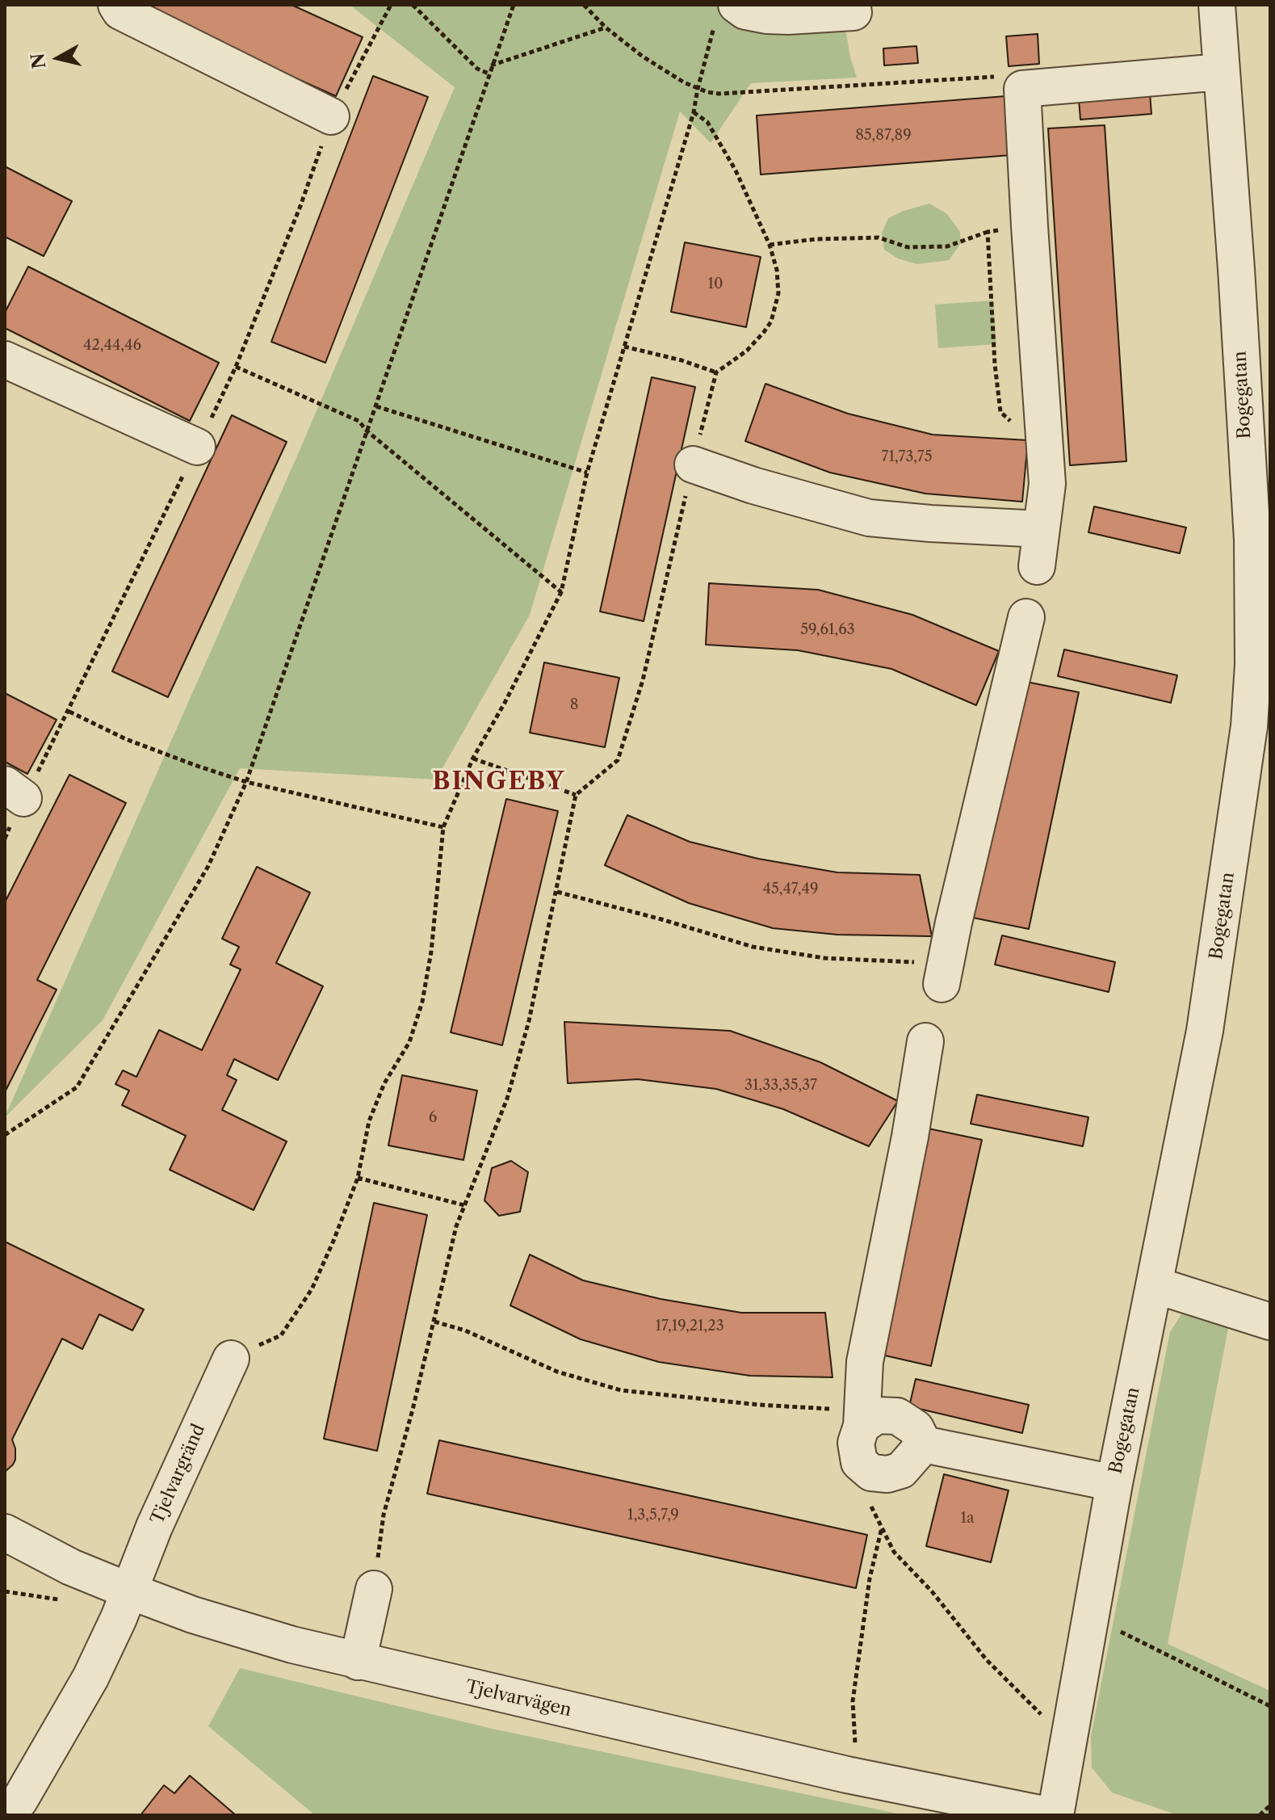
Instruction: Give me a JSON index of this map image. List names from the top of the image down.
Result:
{
  "streets": {
    "street": ["Bogegatan", "Tjelvargränd", "Tjelvarvägen"]
  },
  "crossings": [
    ["Tjelvargränd", "Tjelvarvägen"]
  ],
  "districts": ["BINGEBY"],
  "house_numbers": [
    "85,87,89",
    "10",
    "42,44,46",
    "71,73,75",
    "59,61,63",
    "8",
    "45,47,49",
    "31,33,35,37",
    "6",
    "17,19,21,23",
    "1,3,5,7,9",
    "1a"
  ],
  "north": "left"
}
